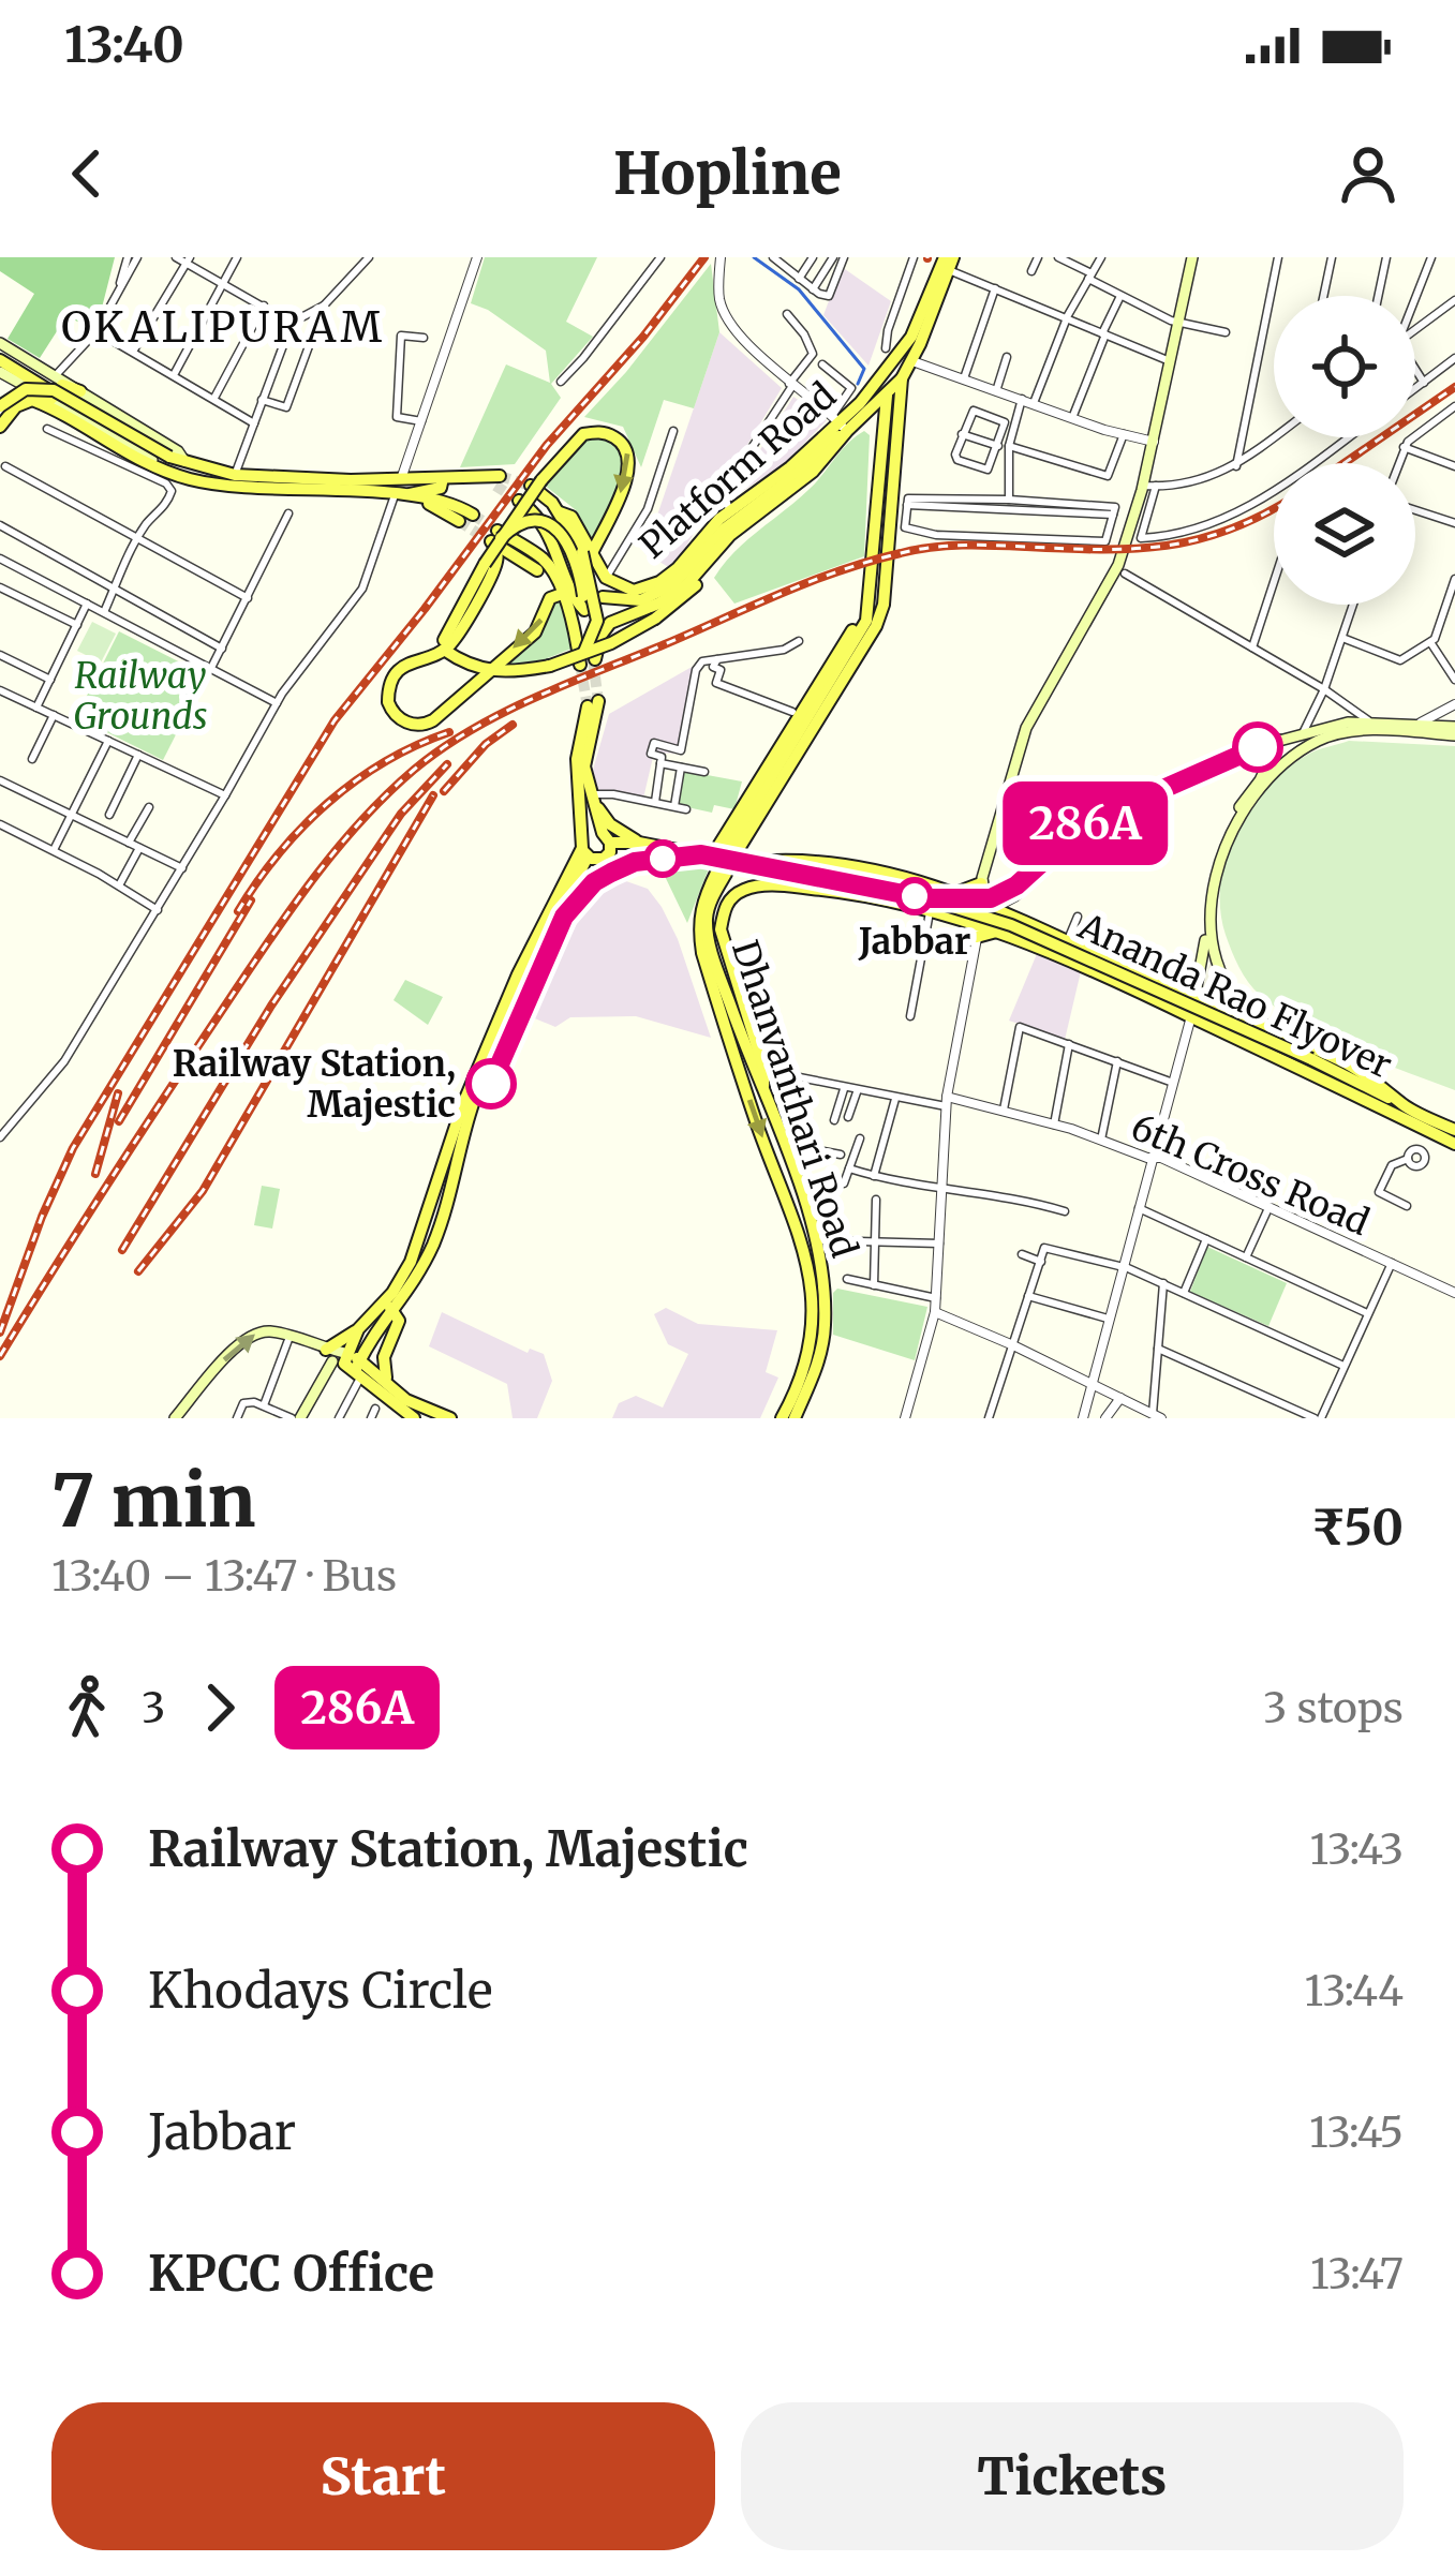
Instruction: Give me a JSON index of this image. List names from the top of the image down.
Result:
{
  "streets": {
    "main road": ["Platform Road", "Ananda Rao Flyover", "Dhanvanthari Road"],
    "street": ["6th Cross Road"]
  },
  "districts": ["OKALIPURAM"],
  "parks": ["Railway Grounds"],
  "places": ["Jabbar", "Railway Station, Majestic"],
  "lines": ["bus line 286A"],
  "page": {
    "status": "13:40",
    "header": "Hopline",
    "on_map": "286A",
    "heading": ["7 min", "13:40 – 13:47 · Bus", "₹50"],
    "legs": ["3", "286A", "3 stops"],
    "list": [
      {
        "name": "Railway Station, Majestic",
        "value": "13:43"
      },
      {
        "name": "Khodays Circle",
        "value": "13:44"
      },
      {
        "name": "Jabbar",
        "value": "13:45"
      },
      {
        "name": "KPCC Office",
        "value": "13:47"
      }
    ],
    "buttons": ["Start", "Tickets"]
  }
}
